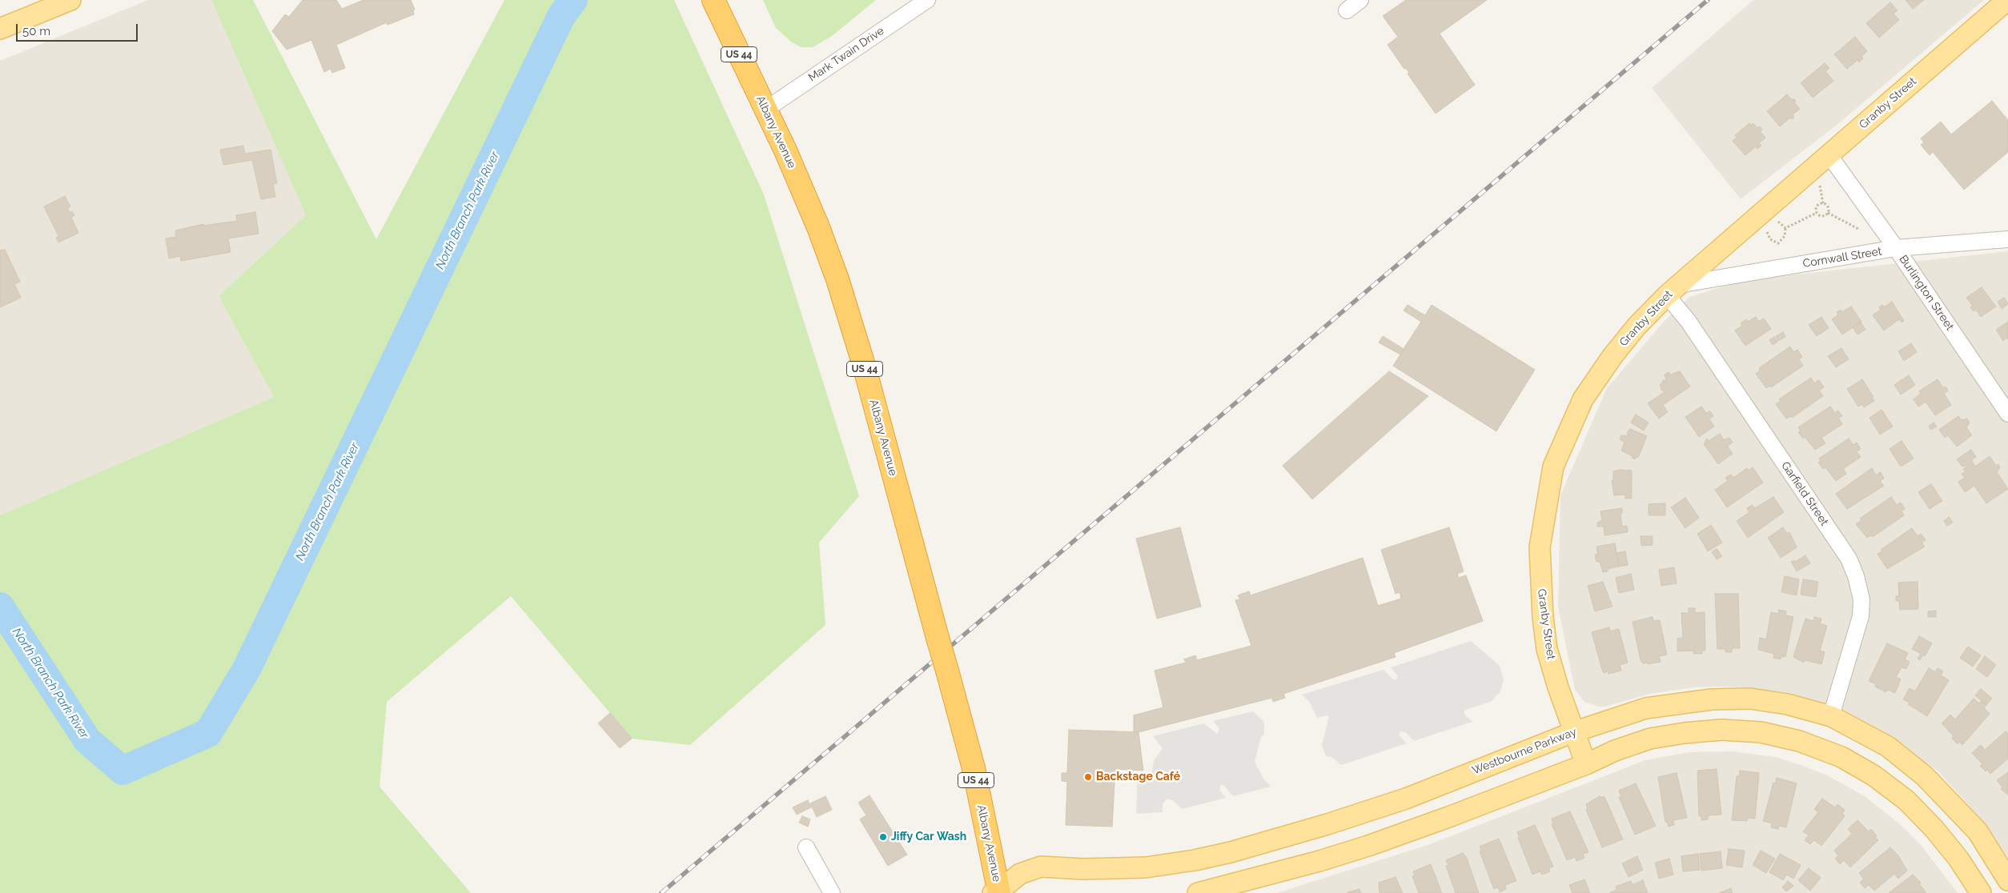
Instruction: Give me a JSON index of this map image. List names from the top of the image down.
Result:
{
  "streets": {
    "highway": ["US 44", "Albany Avenue"],
    "main road": ["Granby Street", "Westbourne Parkway"],
    "street": [
      "Mark Twain Drive",
      "Cornwall Street",
      "Burlington Street",
      "Garfield Street"
    ]
  },
  "crossings": [
    ["Mark Twain Drive", "Albany Avenue"],
    ["Granby Street", "Cornwall Street"],
    ["Granby Street", "Burlington Street"],
    ["Granby Street", "Garfield Street"],
    ["Granby Street", "Westbourne Parkway"],
    ["Albany Avenue", "Westbourne Parkway"],
    ["Cornwall Street", "Burlington Street"],
    ["Cornwall Street", "Garfield Street"],
    ["Garfield Street", "Westbourne Parkway"]
  ],
  "water": ["North Branch Park River"],
  "places": ["Backstage Café", "Jiffy Car Wash"],
  "scale_bar": "50 m"
}
